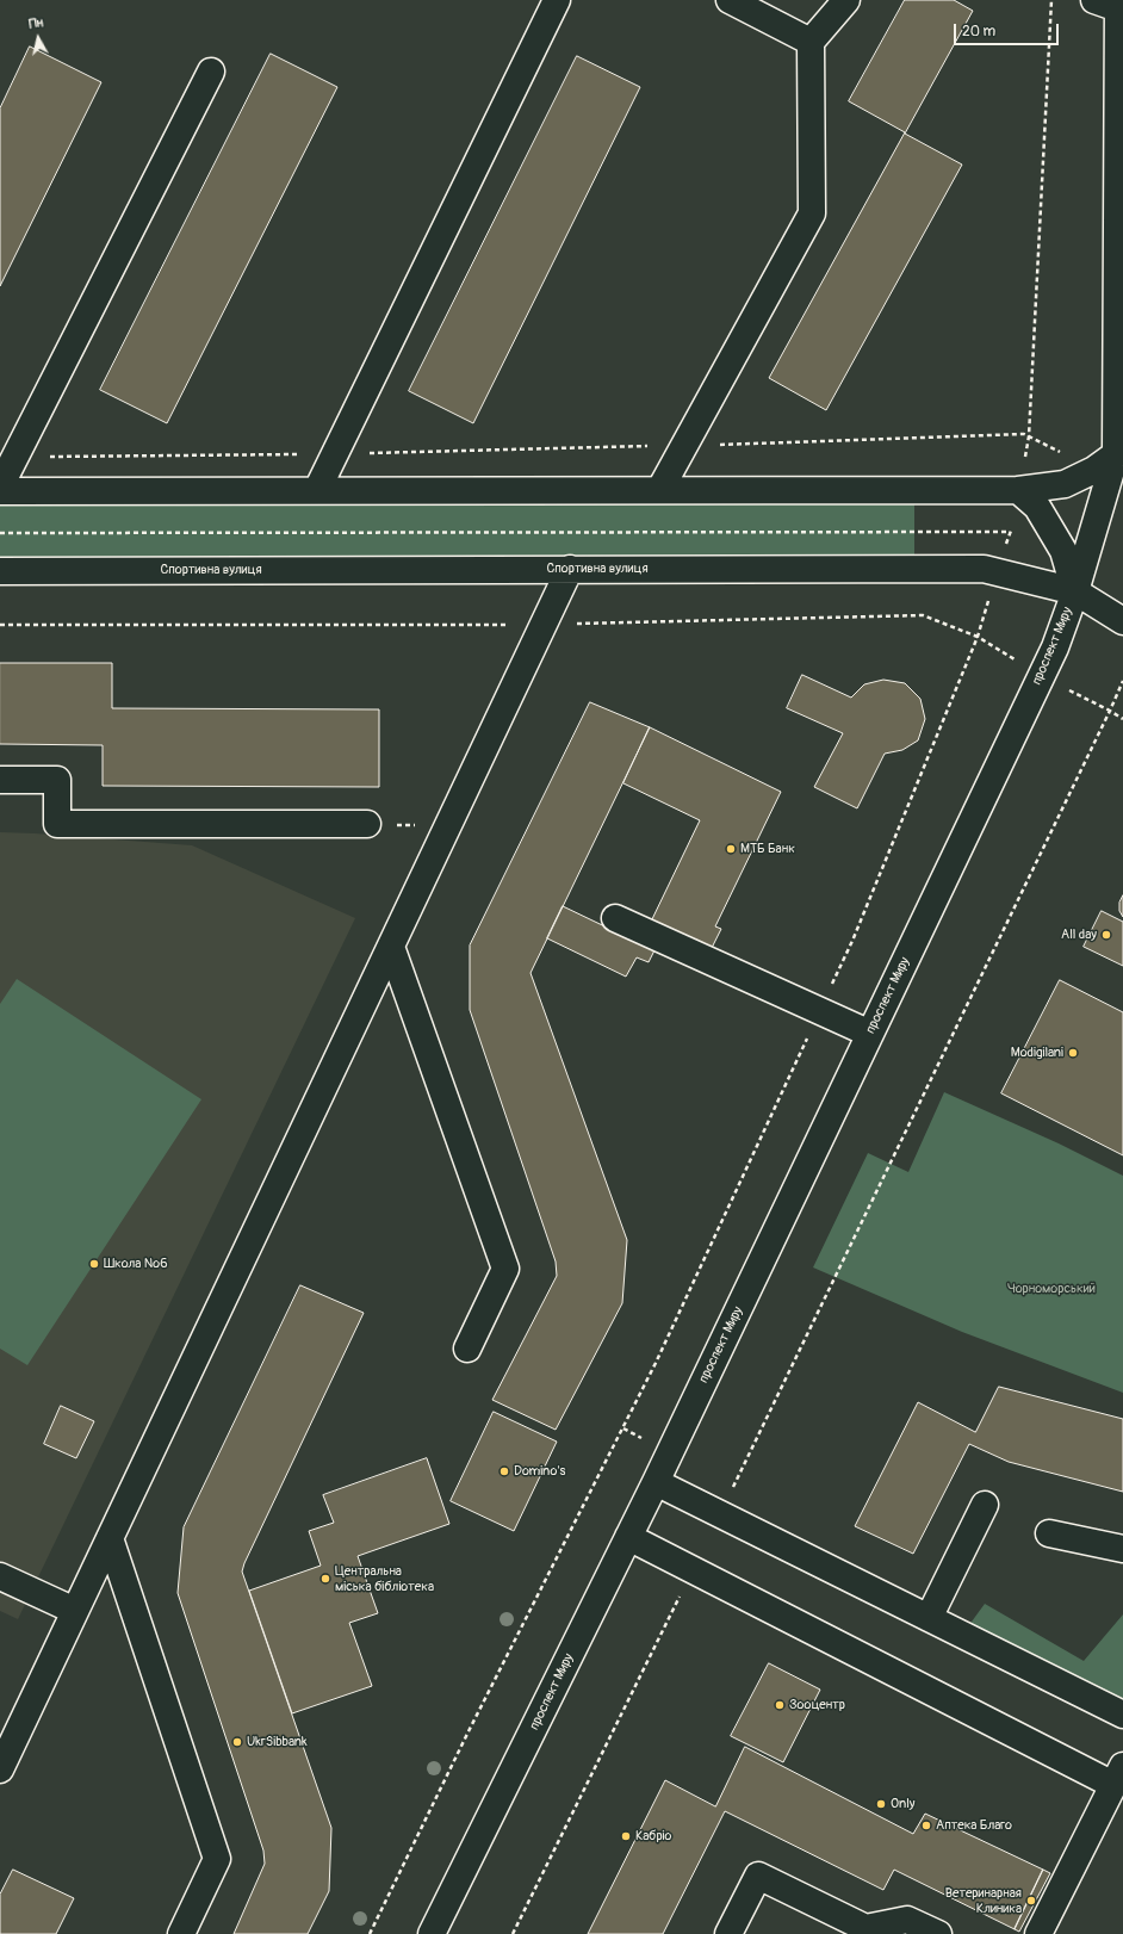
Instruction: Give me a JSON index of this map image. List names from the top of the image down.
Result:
{
  "streets": {
    "street": ["Спортивна вулиця", "проспект Миру"]
  },
  "crossings": [
    ["Спортивна вулиця", "проспект Миру"]
  ],
  "parks": ["Чорноморський"],
  "places": [
    "МТБ Банк",
    "All day",
    "Modigilani",
    "Школа №6",
    "Domino's",
    "Центральна міська бібліотека",
    "Зооцентр",
    "UkrSibbank",
    "Only",
    "Аптека Благо",
    "Кабріо",
    "Ветеринарная Клиника"
  ],
  "scale_bar": "20 m",
  "north": "top"
}
